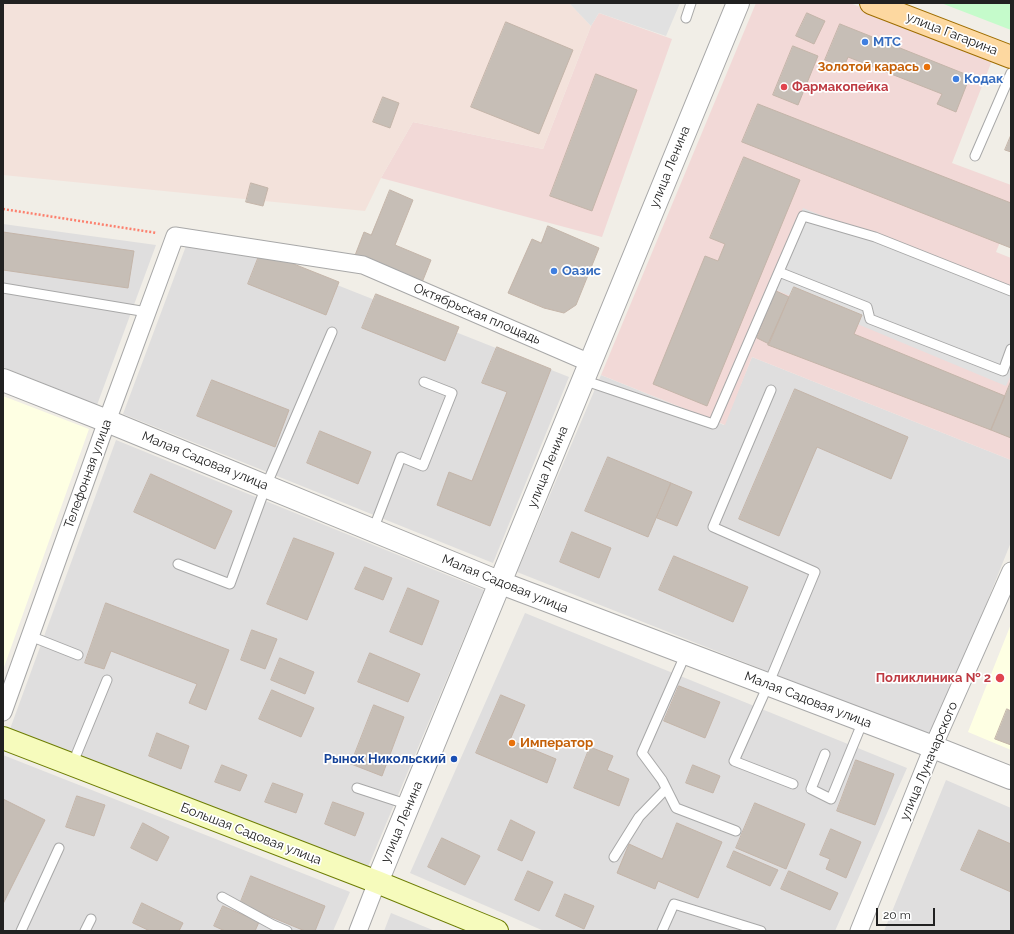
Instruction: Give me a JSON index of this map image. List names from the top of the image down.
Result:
{
  "streets": {
    "main road": ["улица Гагарина", "Большая Садовая улица"],
    "street": [
      "улица Ленина",
      "Октябрьская площадь",
      "Малая Садовая улица",
      "Телефонная улица",
      "улица Луначарского"
    ]
  },
  "crossings": [
    ["улица Ленина", "Октябрьская площадь"],
    ["улица Ленина", "Малая Садовая улица"],
    ["улица Ленина", "Большая Садовая улица"],
    ["Октябрьская площадь", "Телефонная улица"],
    ["Малая Садовая улица", "Телефонная улица"],
    ["Малая Садовая улица", "улица Луначарского"]
  ],
  "places": [
    "МТС",
    "Золотой карась",
    "Кодак",
    "Фармакопейка",
    "Оазис",
    "Поликлиника № 2",
    "Император",
    "Рынок Никольский"
  ],
  "scale_bar": "20 m"
}
